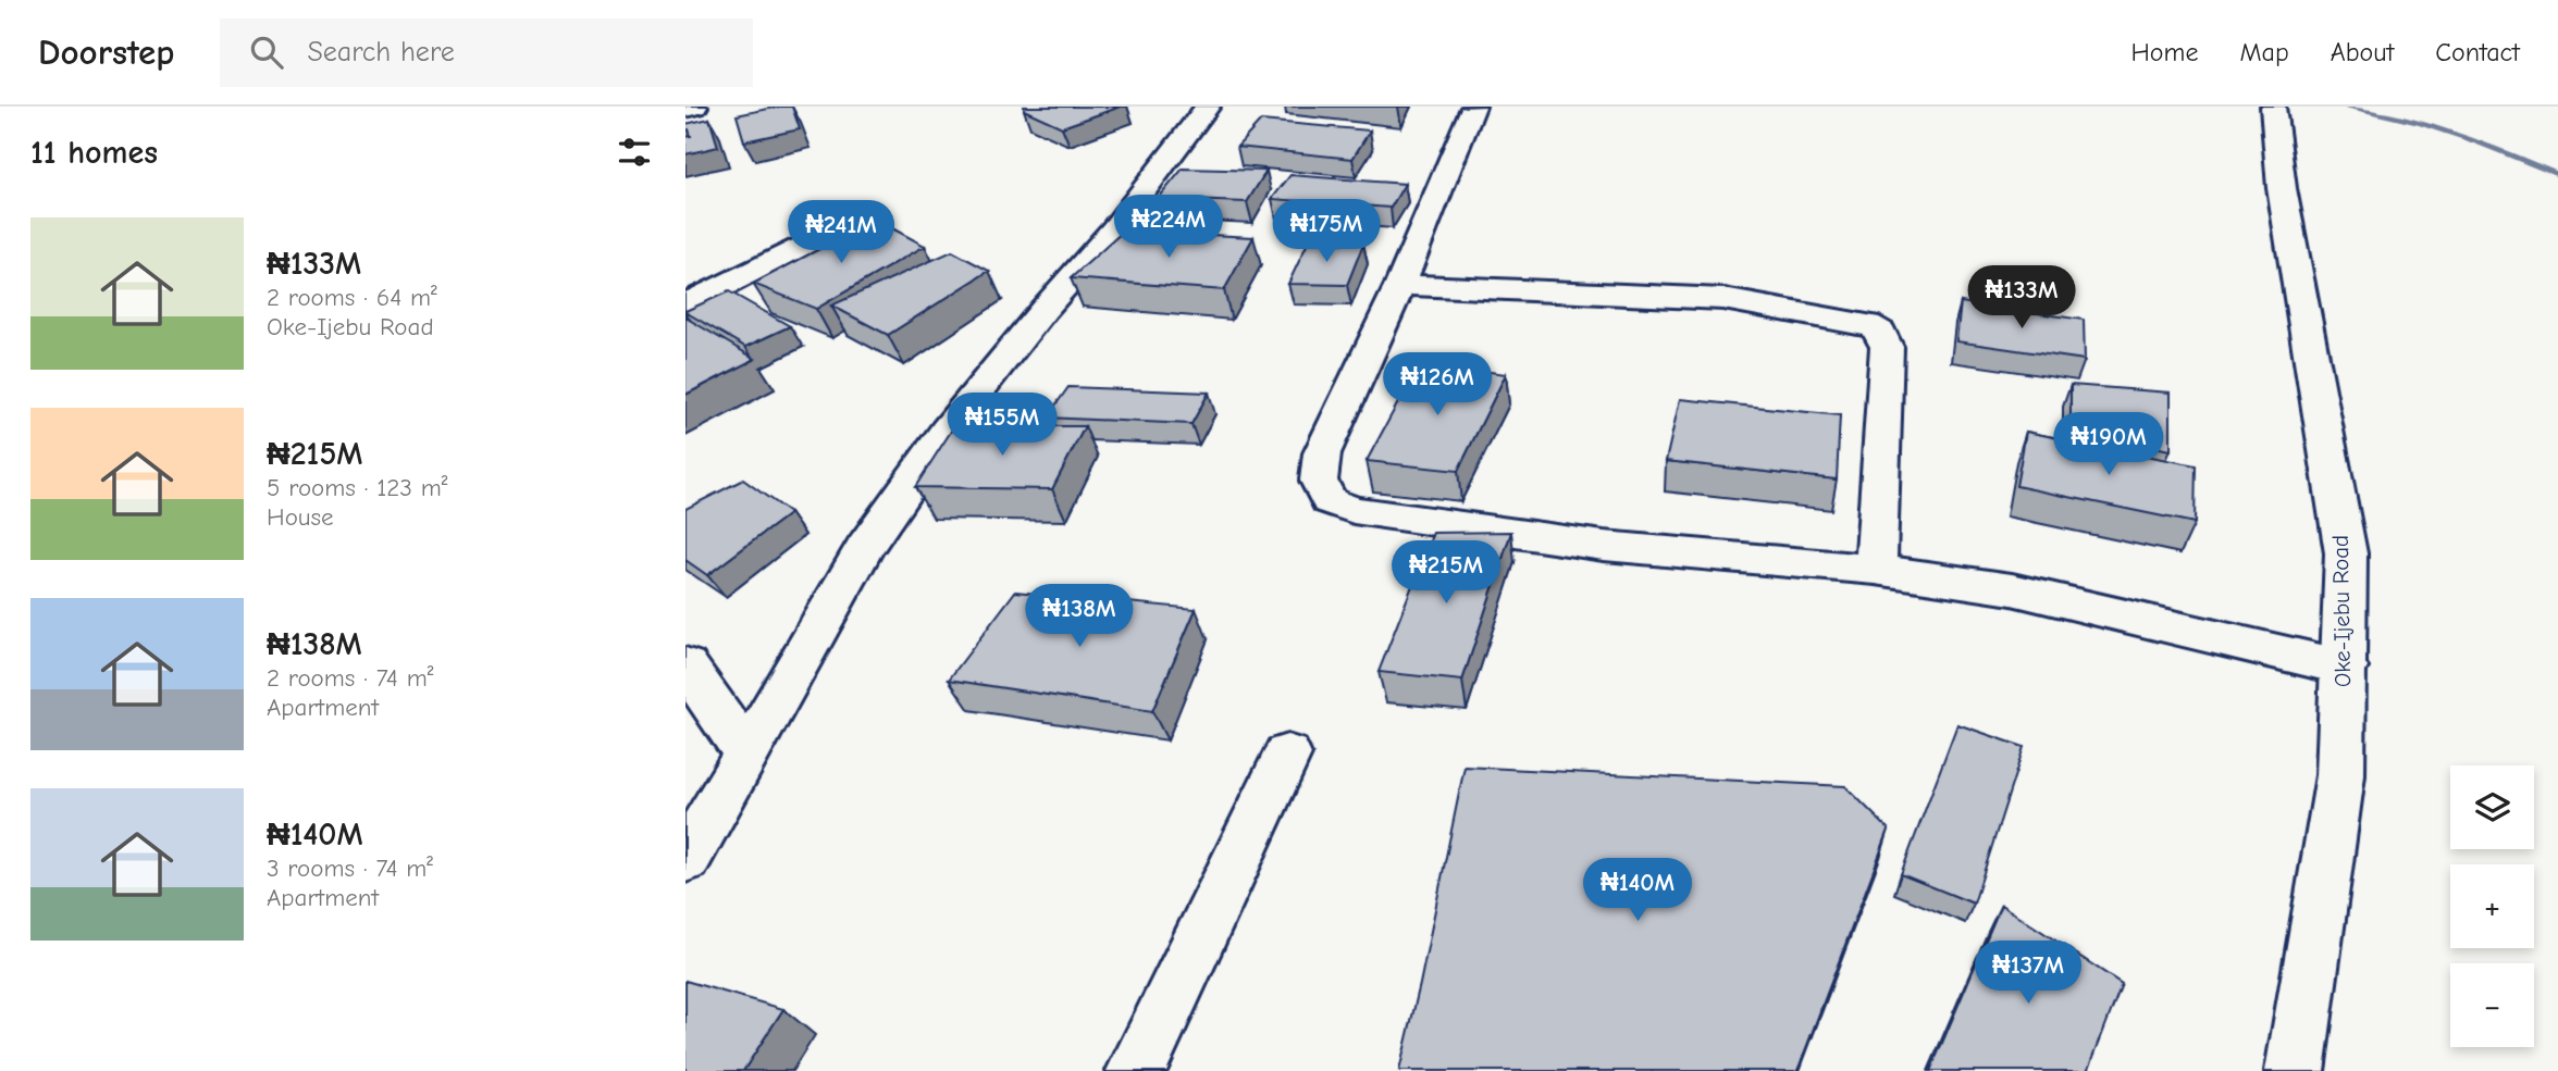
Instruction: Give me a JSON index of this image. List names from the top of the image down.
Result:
{
  "streets": {
    "street": ["Oke-Ijebu Road"]
  },
  "page": {
    "header": "Doorstep",
    "search": "Search here",
    "nav": [
      "Home",
      "Map",
      "About",
      "Contact"
    ],
    "heading": "11 homes",
    "price": [
      "₦224M",
      "₦175M",
      "₦241M",
      "₦133M",
      "₦126M",
      "₦155M",
      "₦190M",
      "₦215M",
      "₦138M",
      "₦140M",
      "₦137M"
    ],
    "list": [
      {
        "name": "₦133M",
        "note": "2 rooms · 64 m² · Oke-Ijebu Road"
      },
      {
        "name": "₦215M",
        "note": "5 rooms · 123 m² · House"
      },
      {
        "name": "₦138M",
        "note": "2 rooms · 74 m² · Apartment"
      },
      {
        "name": "₦140M",
        "note": "3 rooms · 74 m² · Apartment"
      }
    ],
    "map_buttons": ["+", "−"]
  }
}
